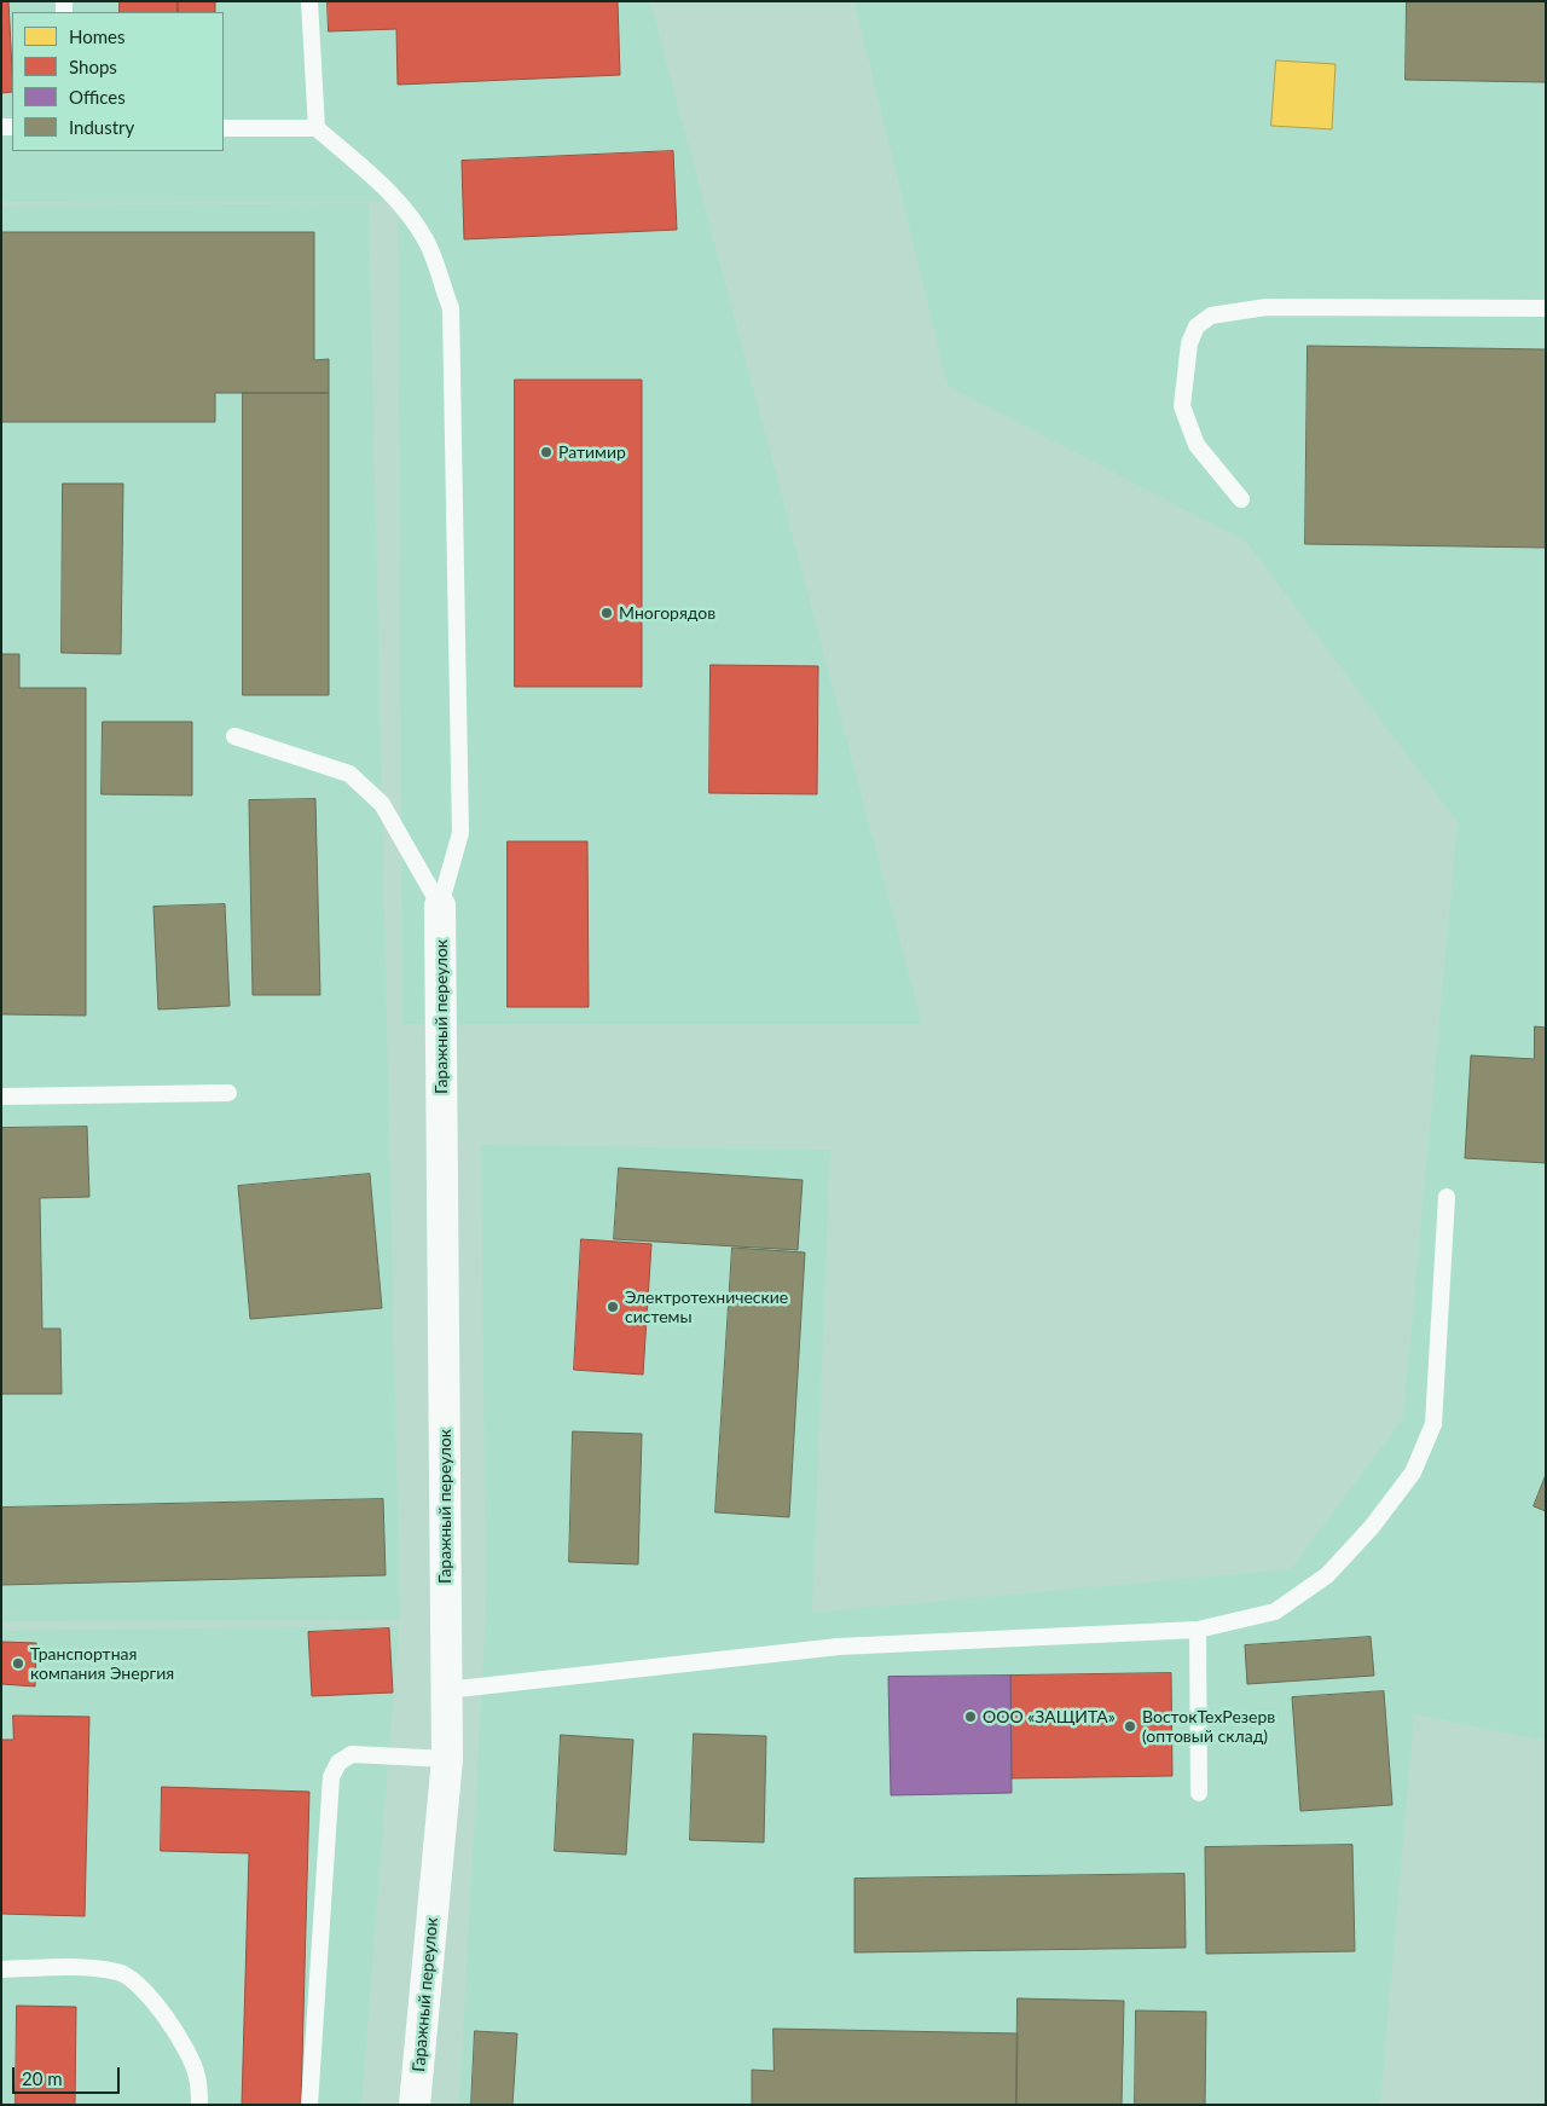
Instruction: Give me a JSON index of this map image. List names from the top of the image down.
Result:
{
  "streets": {
    "street": ["Гаражный переулок"]
  },
  "places": [
    "Ратимир",
    "Многорядов",
    "Электротехнические системы",
    "Транспортная компания Энергия",
    "ООО «ЗАЩИТА»",
    "ВостокТехРезерв (оптовый склад)"
  ],
  "legend": [
    "Homes",
    "Shops",
    "Offices",
    "Industry"
  ],
  "scale_bar": "20 m"
}
